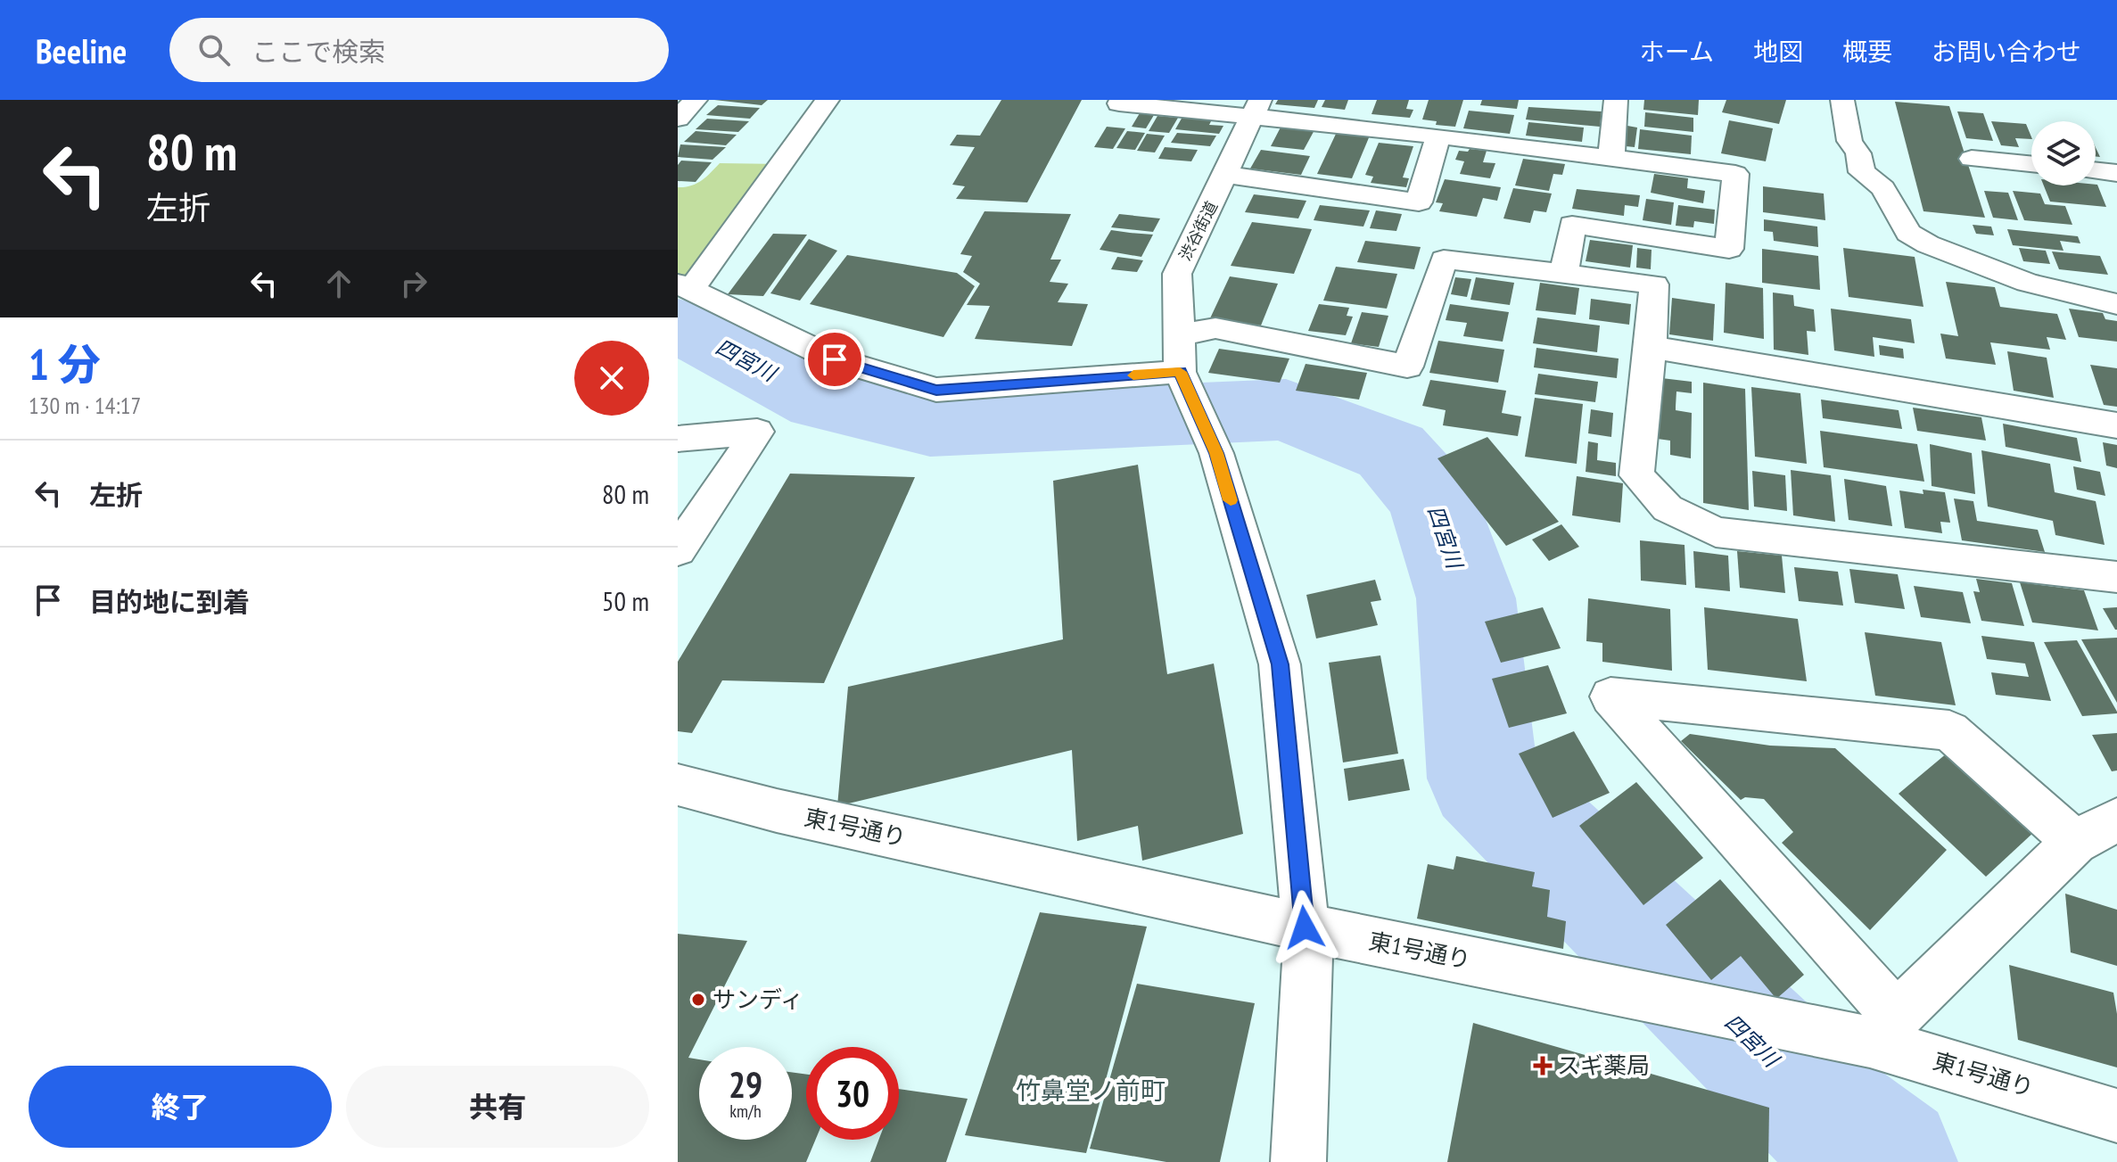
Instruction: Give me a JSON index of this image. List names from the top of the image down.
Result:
{
  "streets": {
    "street": ["渋谷街道", "東1号通り"]
  },
  "districts": ["竹鼻堂ノ前町"],
  "water": ["四宮川"],
  "places": {
    "other": ["サンディ"],
    "health": ["スギ薬局"]
  },
  "page": {
    "header": "Beeline",
    "search": "ここで検索",
    "nav": [
      "ホーム",
      "地図",
      "概要",
      "お問い合わせ"
    ],
    "turn": ["80 m", "左折"],
    "heading": ["1 分", "130 m · 14:17"],
    "list": [
      {
        "name": "左折",
        "value": "80 m"
      },
      {
        "name": "目的地に到着",
        "value": "50 m"
      }
    ],
    "speed": "29 km/h",
    "limit": "30",
    "buttons": ["終了", "共有"]
  }
}
